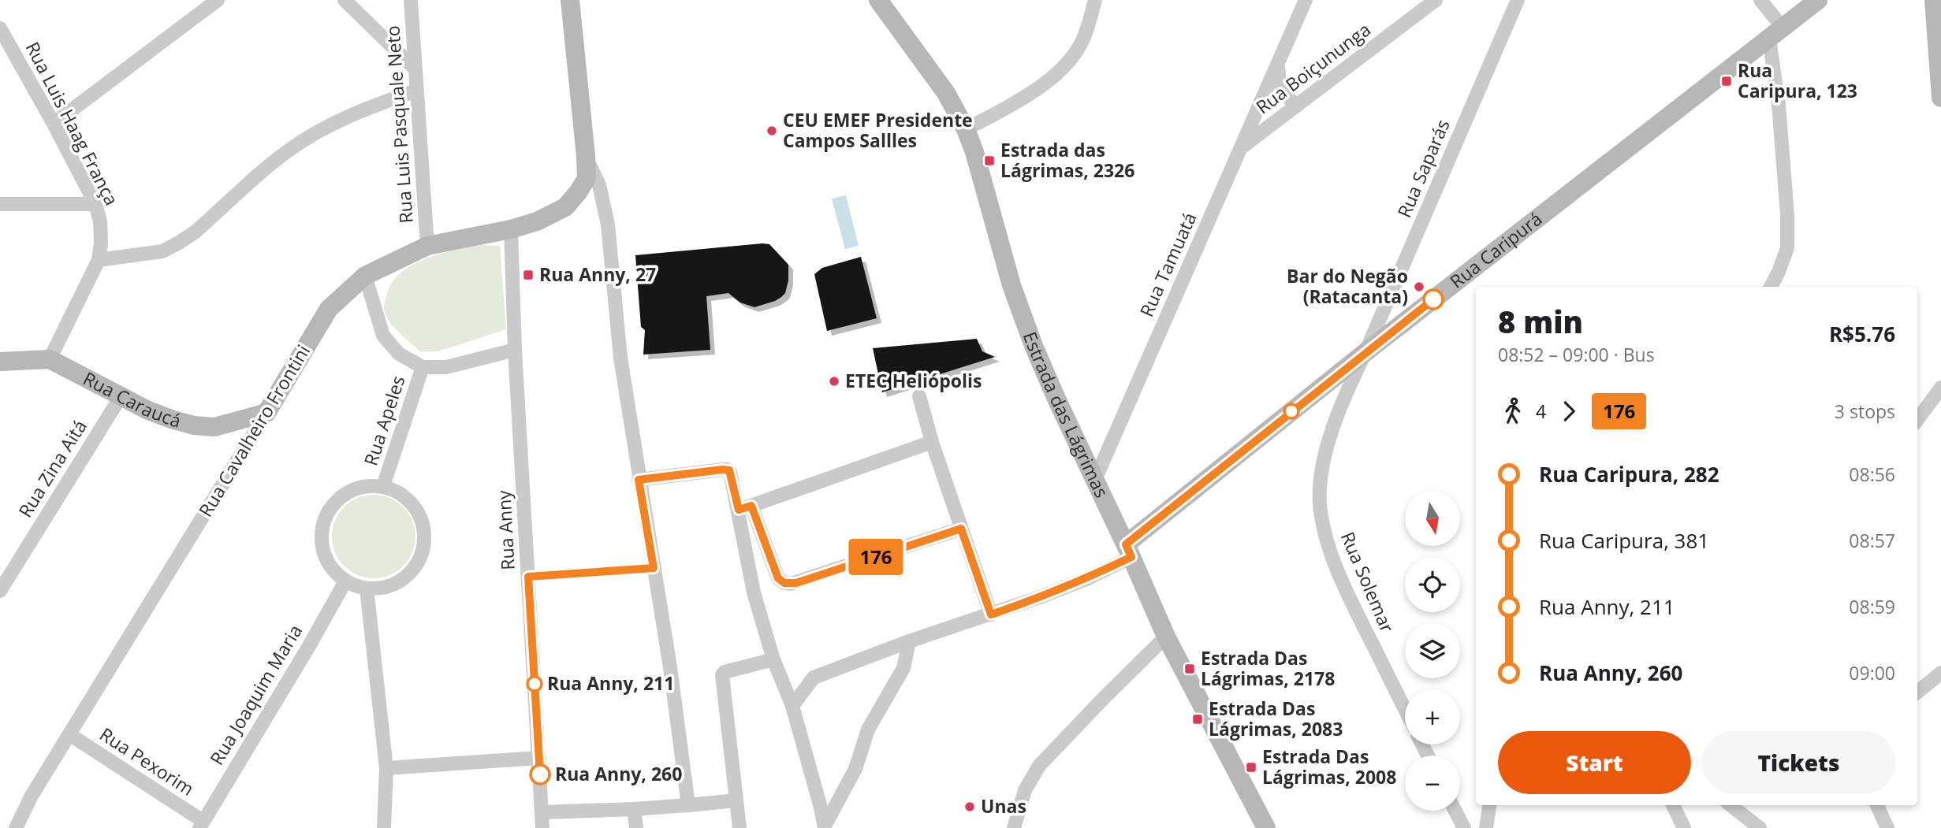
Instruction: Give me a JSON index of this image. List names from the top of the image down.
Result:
{
  "streets": {
    "street": [
      "Rua Boiçununga",
      "Rua Luis Haag França",
      "Rua Luis Pasquale Neto",
      "Rua Saparás",
      "Rua Caripurá",
      "Rua Tamuatá",
      "Rua Caraucá",
      "Estrada das Lágrimas",
      "Rua Apeles",
      "Rua Cavalheiro Frontini",
      "Rua Zina Aitá",
      "Rua Anny",
      "Rua Solemar",
      "Rua Joaquim Maria",
      "Rua Pexorim"
    ]
  },
  "crossings": [
    ["Rua Boiçununga", "Rua Tamuatá"],
    ["Rua Luis Haag França", "Rua Caraucá"],
    ["Rua Luis Pasquale Neto", "Rua Cavalheiro Frontini"],
    ["Rua Saparás", "Rua Caripurá"],
    ["Rua Saparás", "Rua Solemar"],
    ["Rua Caripurá", "Estrada das Lágrimas"],
    ["Rua Caripurá", "Rua Solemar"],
    ["Rua Tamuatá", "Estrada das Lágrimas"],
    ["Rua Caraucá", "Rua Cavalheiro Frontini"],
    ["Rua Caraucá", "Rua Zina Aitá"],
    ["Rua Apeles", "Rua Joaquim Maria"],
    ["Rua Cavalheiro Frontini", "Rua Anny"],
    ["Rua Cavalheiro Frontini", "Rua Pexorim"],
    ["Rua Joaquim Maria", "Rua Pexorim"]
  ],
  "places": {
    "transit": [
      "Rua Caripura, 123",
      "Estrada das Lágrimas, 2326",
      "Rua Anny, 27",
      "Estrada Das Lágrimas, 2178",
      "Estrada Das Lágrimas, 2083",
      "Estrada Das Lágrimas, 2008"
    ],
    "other": [
      "CEU EMEF Presidente Campos Sallles",
      "Bar do Negão (Ratacanta)",
      "ETEC Heliópolis",
      "Rua Anny, 211",
      "Rua Anny, 260",
      "Unas"
    ]
  },
  "lines": ["bus line 176"],
  "north": "bottom",
  "page": {
    "on_map": "176",
    "heading": ["8 min", "08:52 – 09:00 · Bus", "R$5.76"],
    "legs": ["4", "176", "3 stops"],
    "list": [
      {
        "name": "Rua Caripura, 282",
        "value": "08:56"
      },
      {
        "name": "Rua Caripura, 381",
        "value": "08:57"
      },
      {
        "name": "Rua Anny, 211",
        "value": "08:59"
      },
      {
        "name": "Rua Anny, 260",
        "value": "09:00"
      }
    ],
    "map_buttons": ["+", "−"],
    "buttons": ["Start", "Tickets"]
  }
}
